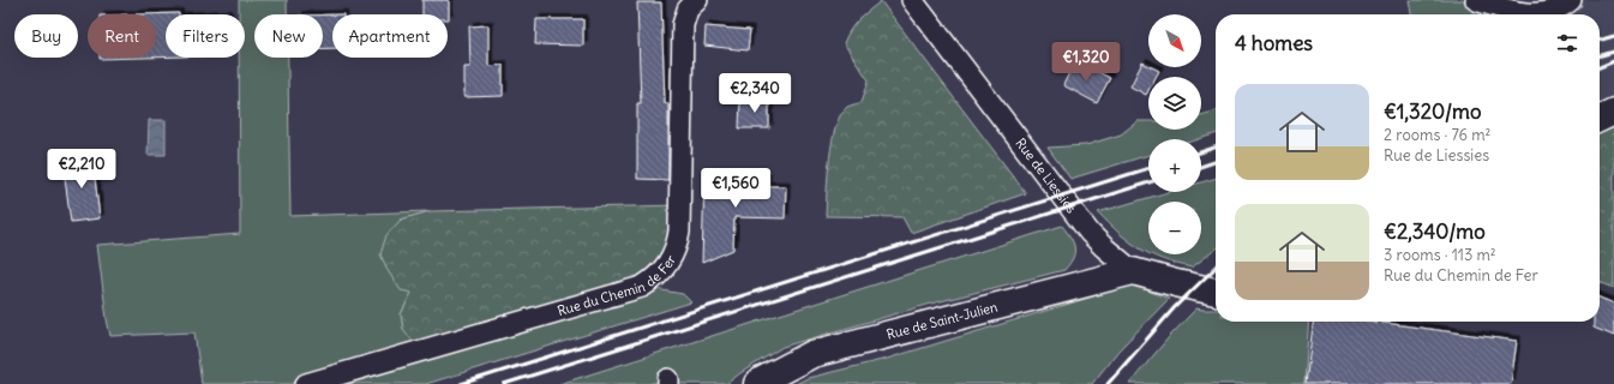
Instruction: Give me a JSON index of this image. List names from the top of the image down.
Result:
{
  "streets": {
    "street": ["Rue de Liessies", "Rue du Chemin de Fer", "Rue de Saint-Julien"]
  },
  "crossings": [
    ["Rue de Liessies", "Rue de Saint-Julien"]
  ],
  "north": "bottom right",
  "page": {
    "map_buttons": ["+", "−"],
    "chip": [
      "Buy",
      "Rent",
      "Filters",
      "New",
      "Apartment"
    ],
    "heading": "4 homes",
    "price": [
      "€1,320",
      "€2,340",
      "€2,210",
      "€1,560"
    ],
    "list": [
      {
        "name": "€1,320/mo",
        "note": "2 rooms · 76 m² · Rue de Liessies"
      },
      {
        "name": "€2,340/mo",
        "note": "3 rooms · 113 m² · Rue du Chemin de Fer"
      }
    ]
  }
}
